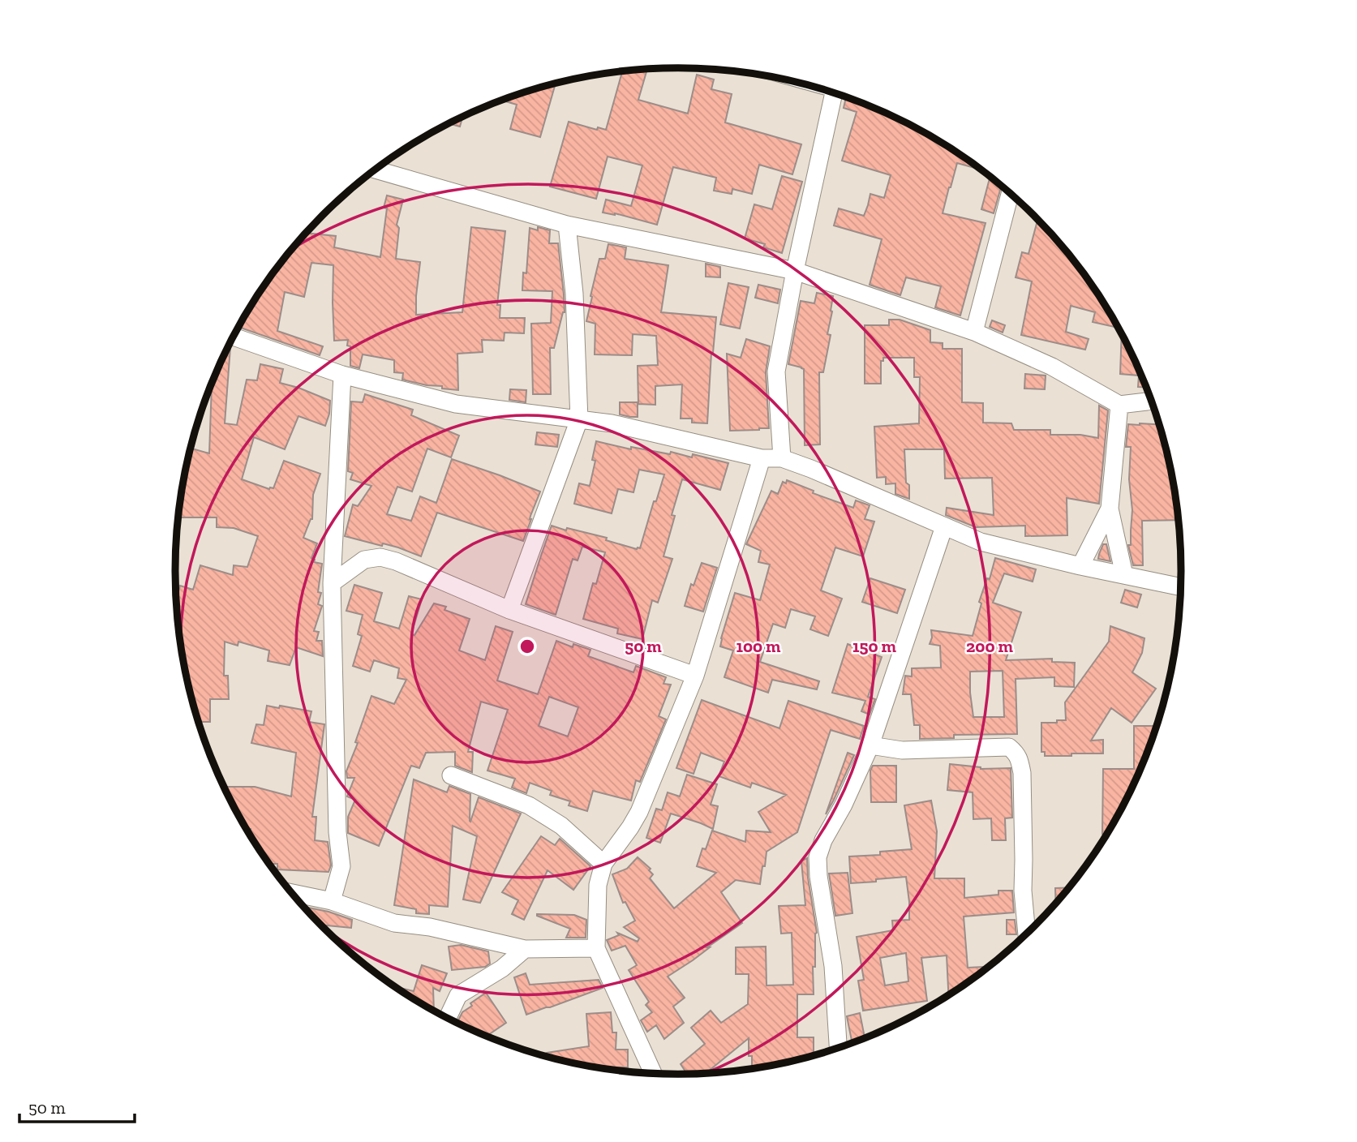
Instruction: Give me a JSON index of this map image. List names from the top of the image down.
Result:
{
  "scale_bar": "50 m",
  "rings": [
    "50 m",
    "100 m",
    "150 m",
    "200 m"
  ]
}
